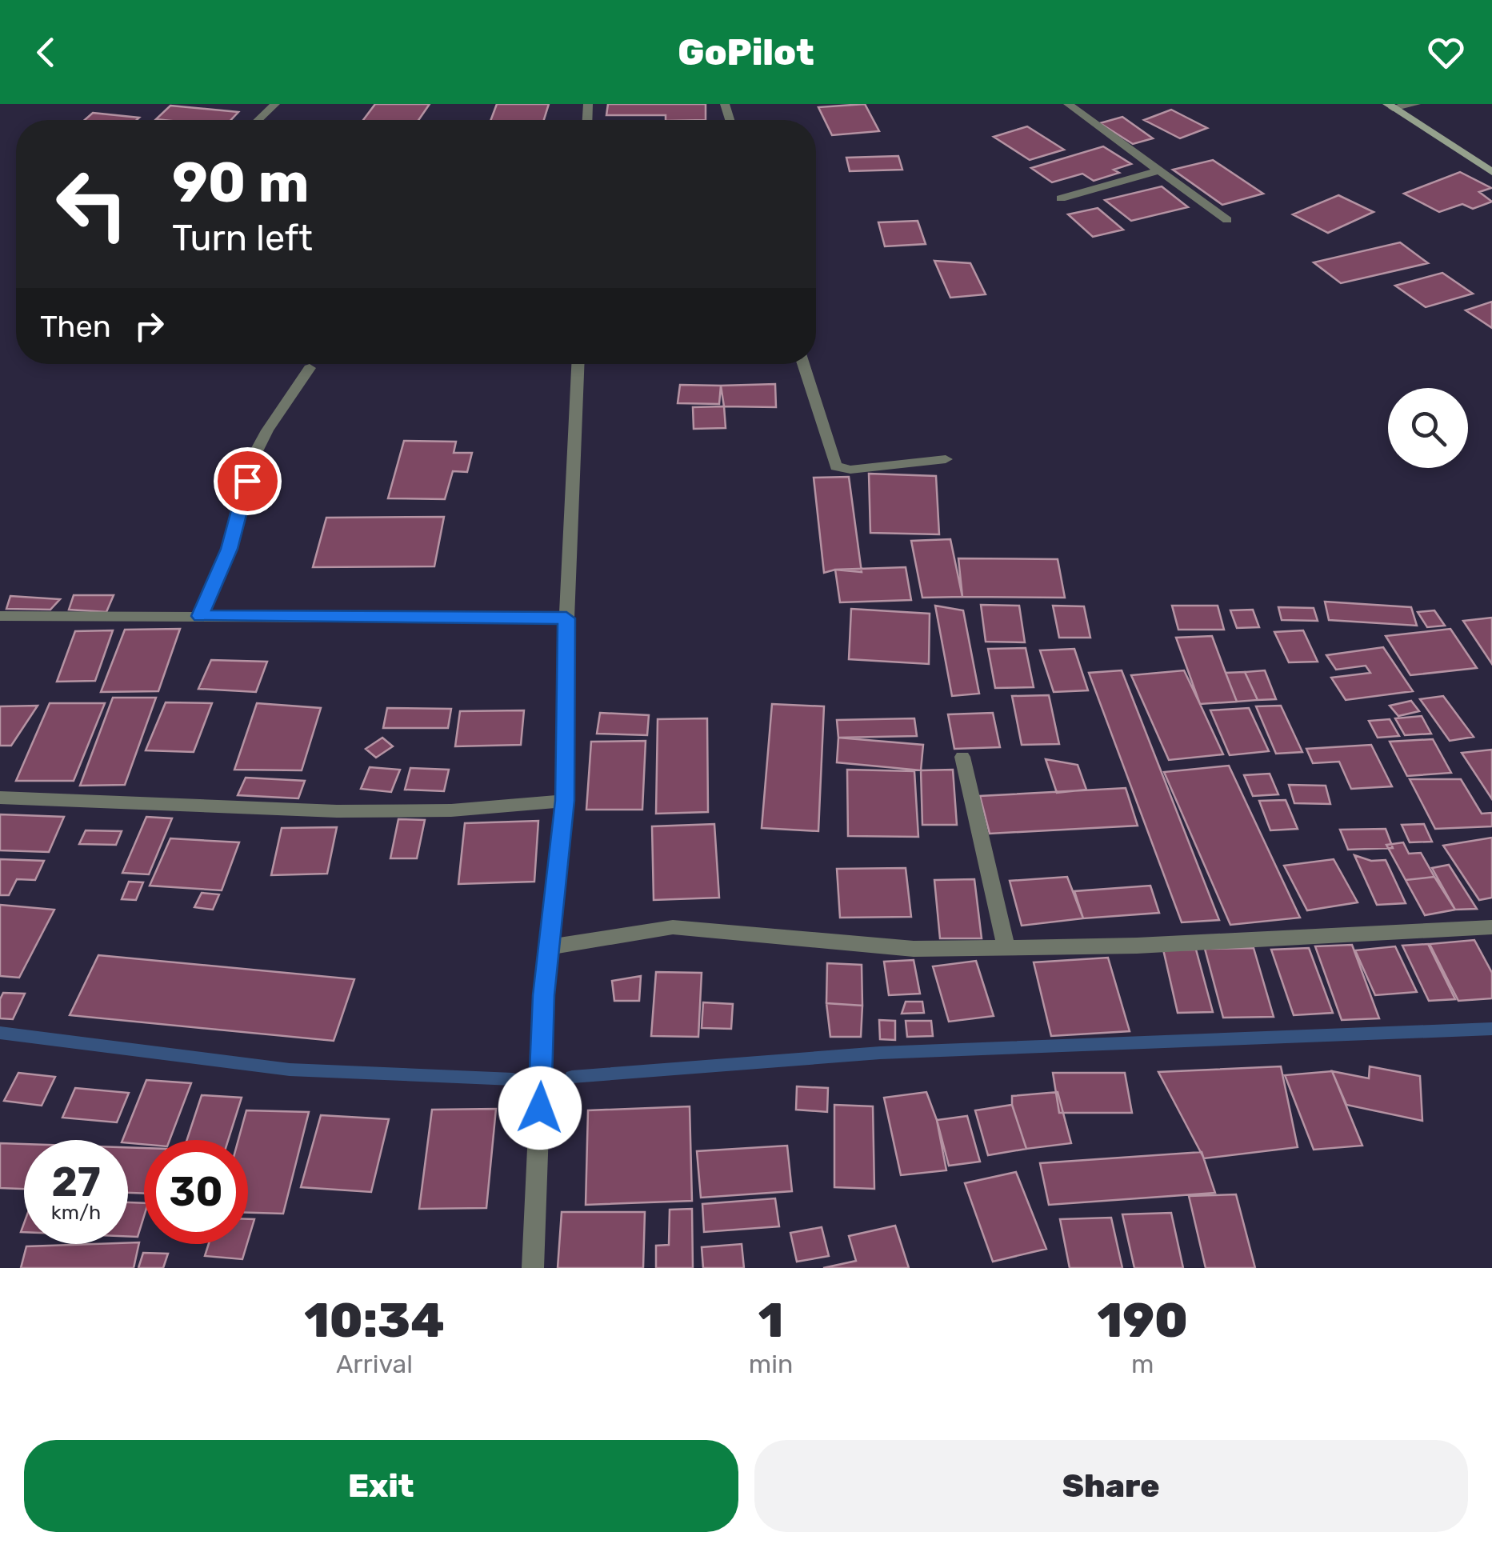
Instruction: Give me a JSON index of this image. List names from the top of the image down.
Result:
{
  "page": {
    "header": "GoPilot",
    "turn": ["90 m", "Turn left"],
    "then": "Then",
    "speed": "27 km/h",
    "limit": "30",
    "eta": [
      "10:34",
      "Arrival",
      "1",
      "min",
      "190",
      "m"
    ],
    "buttons": ["Exit", "Share"]
  }
}
